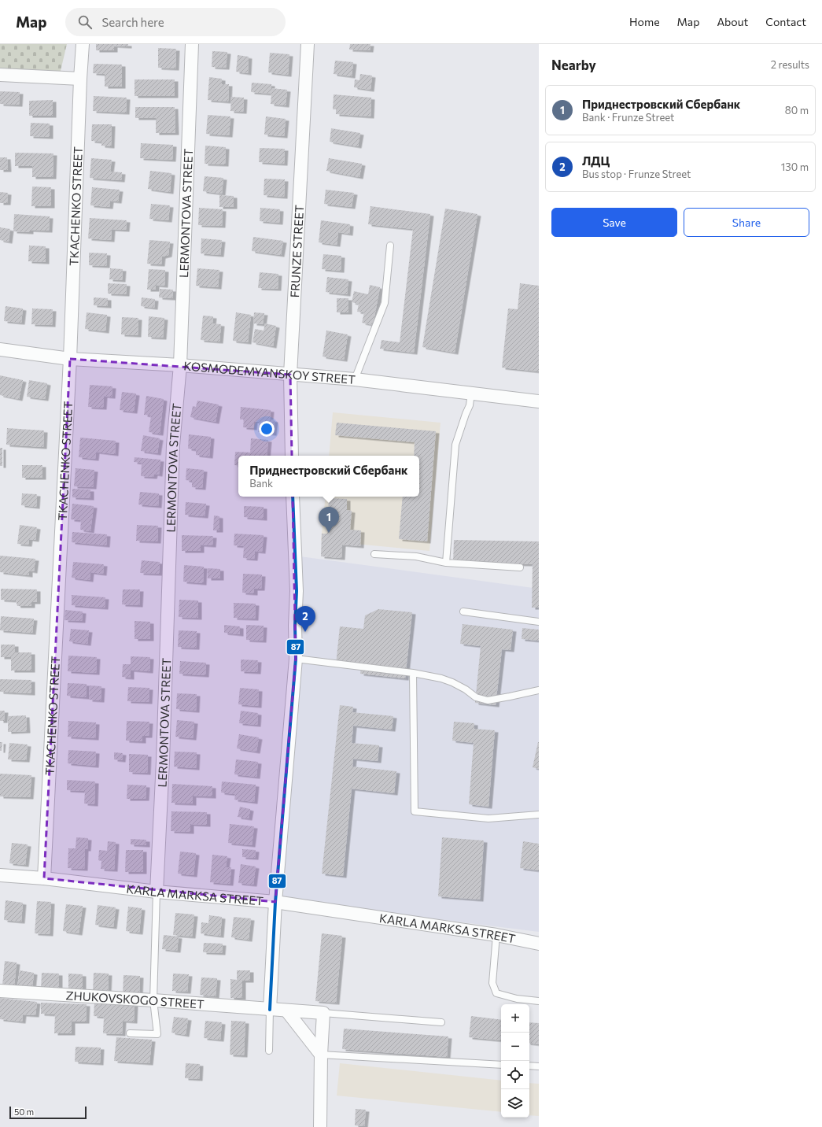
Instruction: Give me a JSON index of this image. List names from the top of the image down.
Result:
{
  "streets": {
    "street": [
      "TKACHENKO STREET",
      "LERMONTOVA STREET",
      "FRUNZE STREET",
      "KOSMODEMYANSKOY STREET",
      "KARLA MARKSA STREET",
      "ZHUKOVSKOGO STREET"
    ]
  },
  "crossings": [
    ["TKACHENKO STREET", "KOSMODEMYANSKOY STREET"],
    ["TKACHENKO STREET", "KARLA MARKSA STREET"],
    ["LERMONTOVA STREET", "KOSMODEMYANSKOY STREET"],
    ["LERMONTOVA STREET", "KARLA MARKSA STREET"],
    ["FRUNZE STREET", "KOSMODEMYANSKOY STREET"]
  ],
  "lines": ["transit line 87"],
  "scale_bar": "50 m",
  "page": {
    "header": "Map",
    "search": "Search here",
    "nav": [
      "Home",
      "Map",
      "About",
      "Contact"
    ],
    "heading": ["Nearby", "2 results"],
    "list": [
      {
        "mark": "1",
        "name": "Приднестровский Сбербанк",
        "note": "Bank · Frunze Street",
        "value": "80 m"
      },
      {
        "mark": "2",
        "name": "ЛДЦ",
        "note": "Bus stop · Frunze Street",
        "value": "130 m"
      }
    ],
    "buttons": ["Save", "Share"],
    "popup": ["Приднестровский Сбербанк", "Bank"],
    "pins": ["1", "2"],
    "map_buttons": ["+", "−"],
    "scale": "50 m"
  }
}
